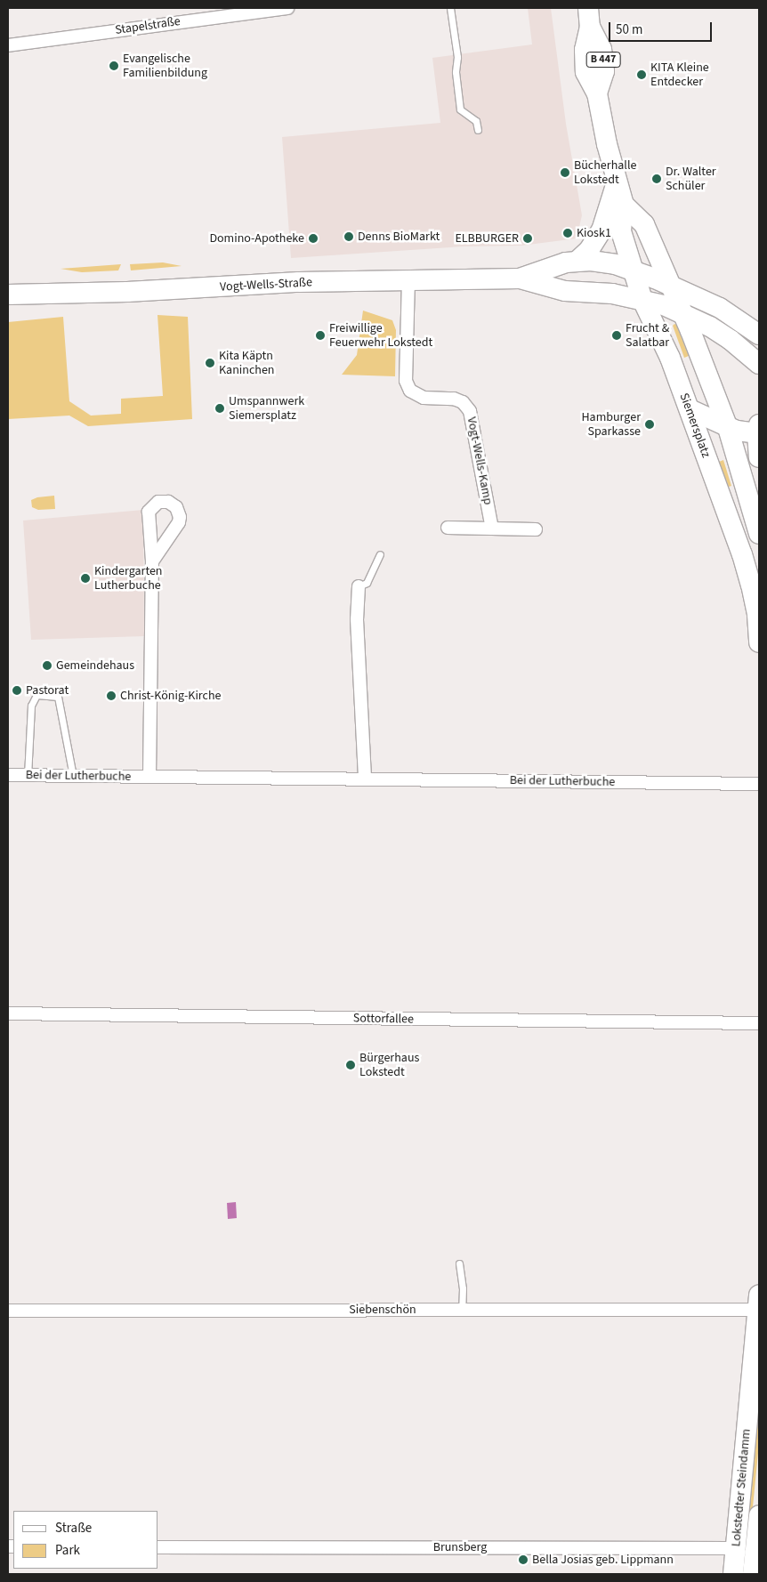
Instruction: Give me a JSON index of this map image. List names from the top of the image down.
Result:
{
  "streets": {
    "main road": [
      "B 447",
      "Vogt-Wells-Straße",
      "Siemersplatz",
      "Lokstedter Steindamm"
    ],
    "street": [
      "Stapelstraße",
      "Vogt-Wells-Kamp",
      "Bei der Lutherbuche",
      "Sottorfallee",
      "Siebenschön",
      "Brunsberg"
    ]
  },
  "crossings": [
    ["Vogt-Wells-Straße", "Siemersplatz"],
    ["Vogt-Wells-Straße", "Vogt-Wells-Kamp"],
    ["Siebenschön", "Lokstedter Steindamm"],
    ["Lokstedter Steindamm", "Brunsberg"]
  ],
  "places": [
    "Evangelische Familienbildung",
    "KITA Kleine Entdecker",
    "Bücherhalle Lokstedt",
    "Dr. Walter Schüler",
    "Kiosk1",
    "Denns BioMarkt",
    "Domino-Apotheke",
    "ELBBURGER",
    "Freiwillige Feuerwehr Lokstedt",
    "Frucht & Salatbar",
    "Kita Käptn Kaninchen",
    "Umspannwerk Siemersplatz",
    "Hamburger Sparkasse",
    "Kindergarten Lutherbuche",
    "Gemeindehaus",
    "Pastorat",
    "Christ-König-Kirche",
    "Bürgerhaus Lokstedt",
    "Bella Josias geb. Lippmann"
  ],
  "legend": ["Straße", "Park"],
  "scale_bar": "50 m"
}
